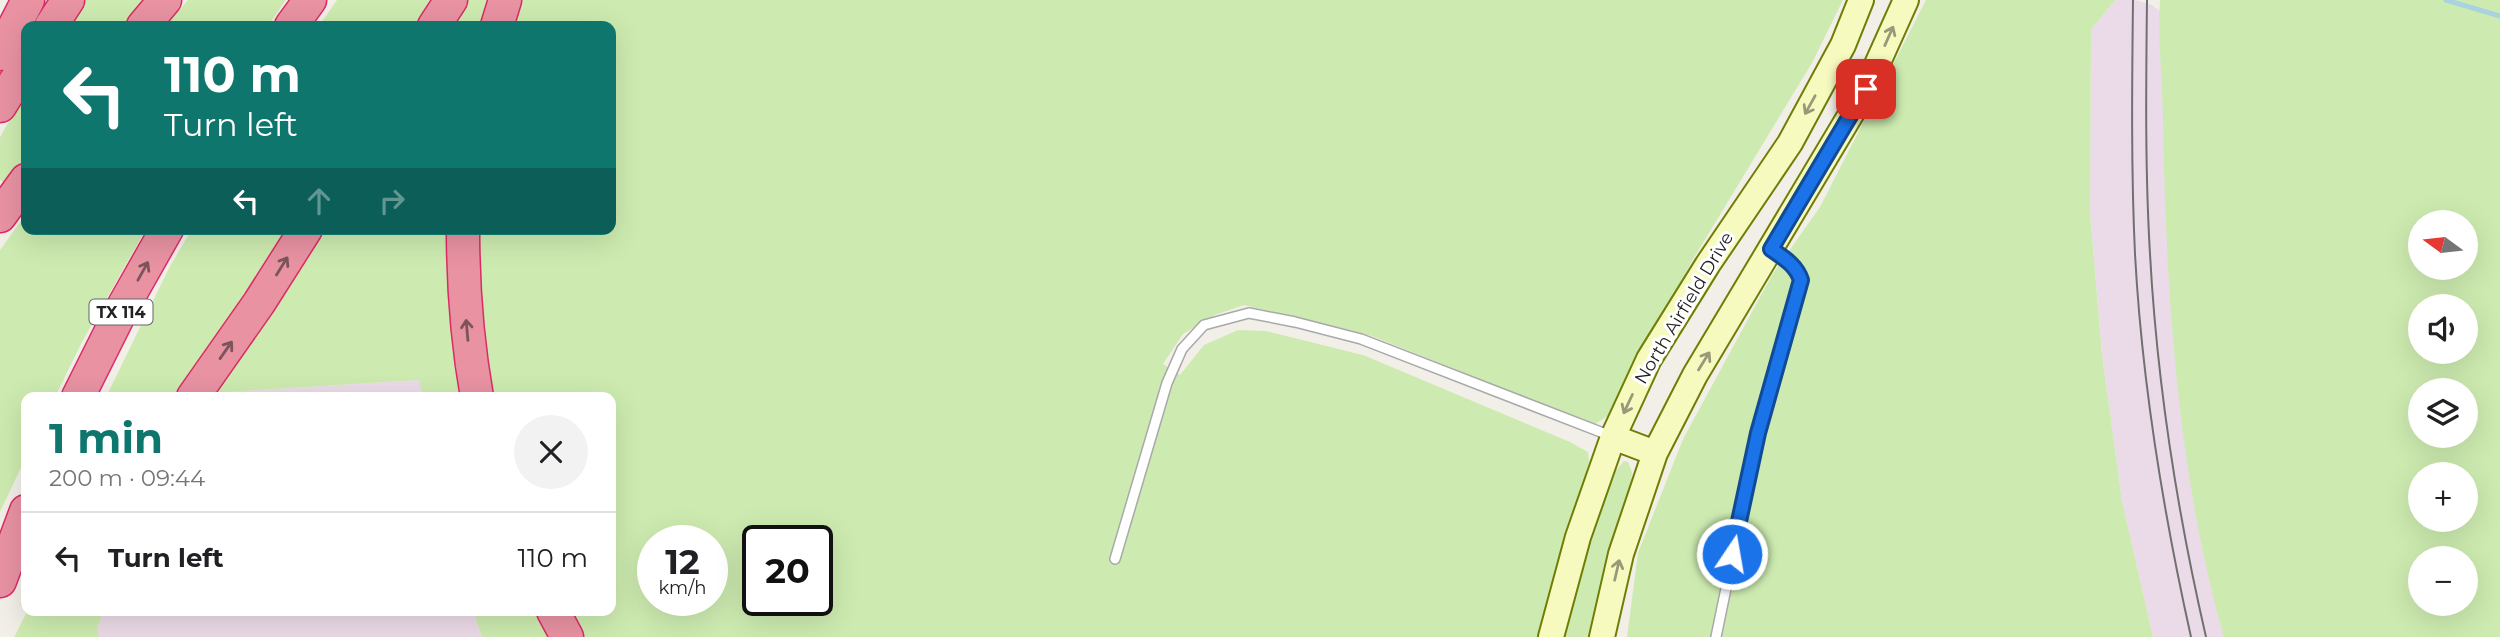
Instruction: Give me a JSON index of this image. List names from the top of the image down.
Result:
{
  "streets": {
    "highway": ["TX 114"],
    "main road": ["North Airfield Drive"]
  },
  "north": "left",
  "page": {
    "turn": ["110 m", "Turn left"],
    "map_buttons": ["+", "−"],
    "heading": ["1 min", "200 m · 09:44"],
    "list": [
      {
        "name": "Turn left",
        "value": "110 m"
      }
    ],
    "speed": "12 km/h",
    "limit": "20"
  }
}
